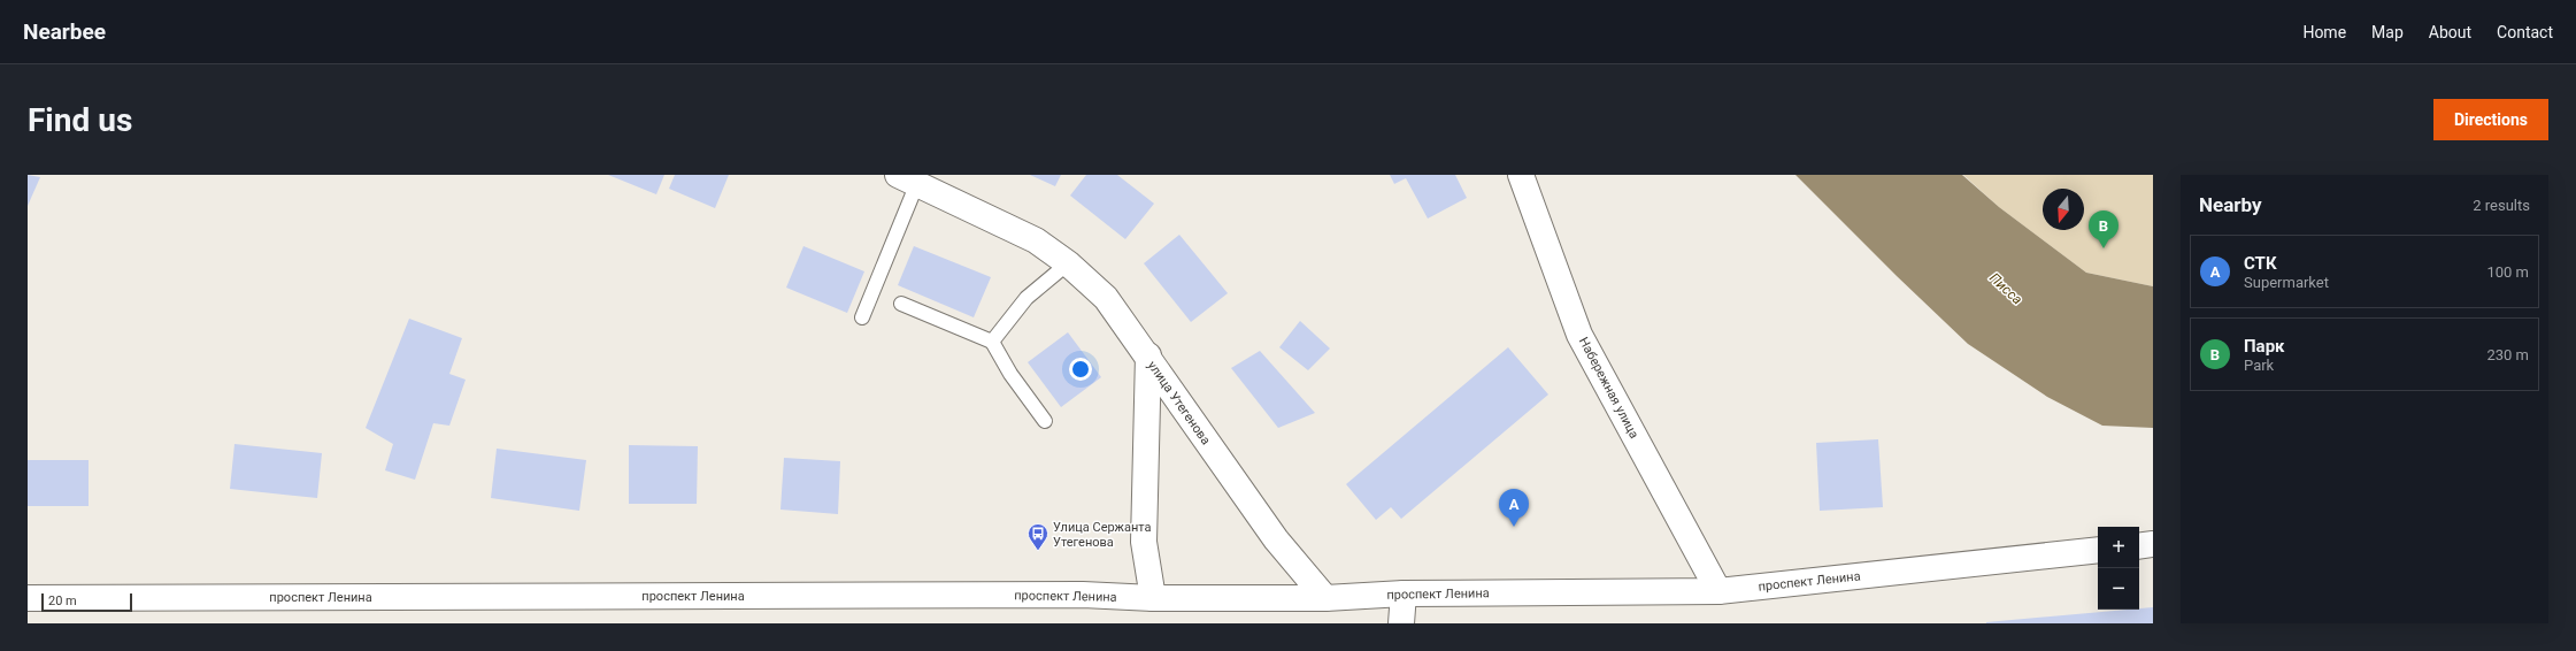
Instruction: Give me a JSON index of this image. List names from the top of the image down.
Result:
{
  "streets": {
    "main road": ["Набережная улица", "улица Утегенова", "проспект Ленина"]
  },
  "crossings": [
    ["Набережная улица", "проспект Ленина"],
    ["улица Утегенова", "проспект Ленина"]
  ],
  "water": ["Писса"],
  "places": {
    "bus stop": ["Улица Сержанта Утегенова"]
  },
  "scale_bar": "20 m",
  "north": "bottom",
  "page": {
    "header": "Nearbee",
    "nav": [
      "Home",
      "Map",
      "About",
      "Contact"
    ],
    "buttons": "Directions",
    "title": "Find us",
    "heading": ["Nearby", "2 results"],
    "pins": ["B", "A"],
    "list": [
      {
        "mark": "A",
        "name": "СТК",
        "note": "Supermarket",
        "value": "100 m"
      },
      {
        "mark": "B",
        "name": "Парк",
        "note": "Park",
        "value": "230 m"
      }
    ],
    "map_buttons": ["+", "−"],
    "scale": "20 m"
  }
}
